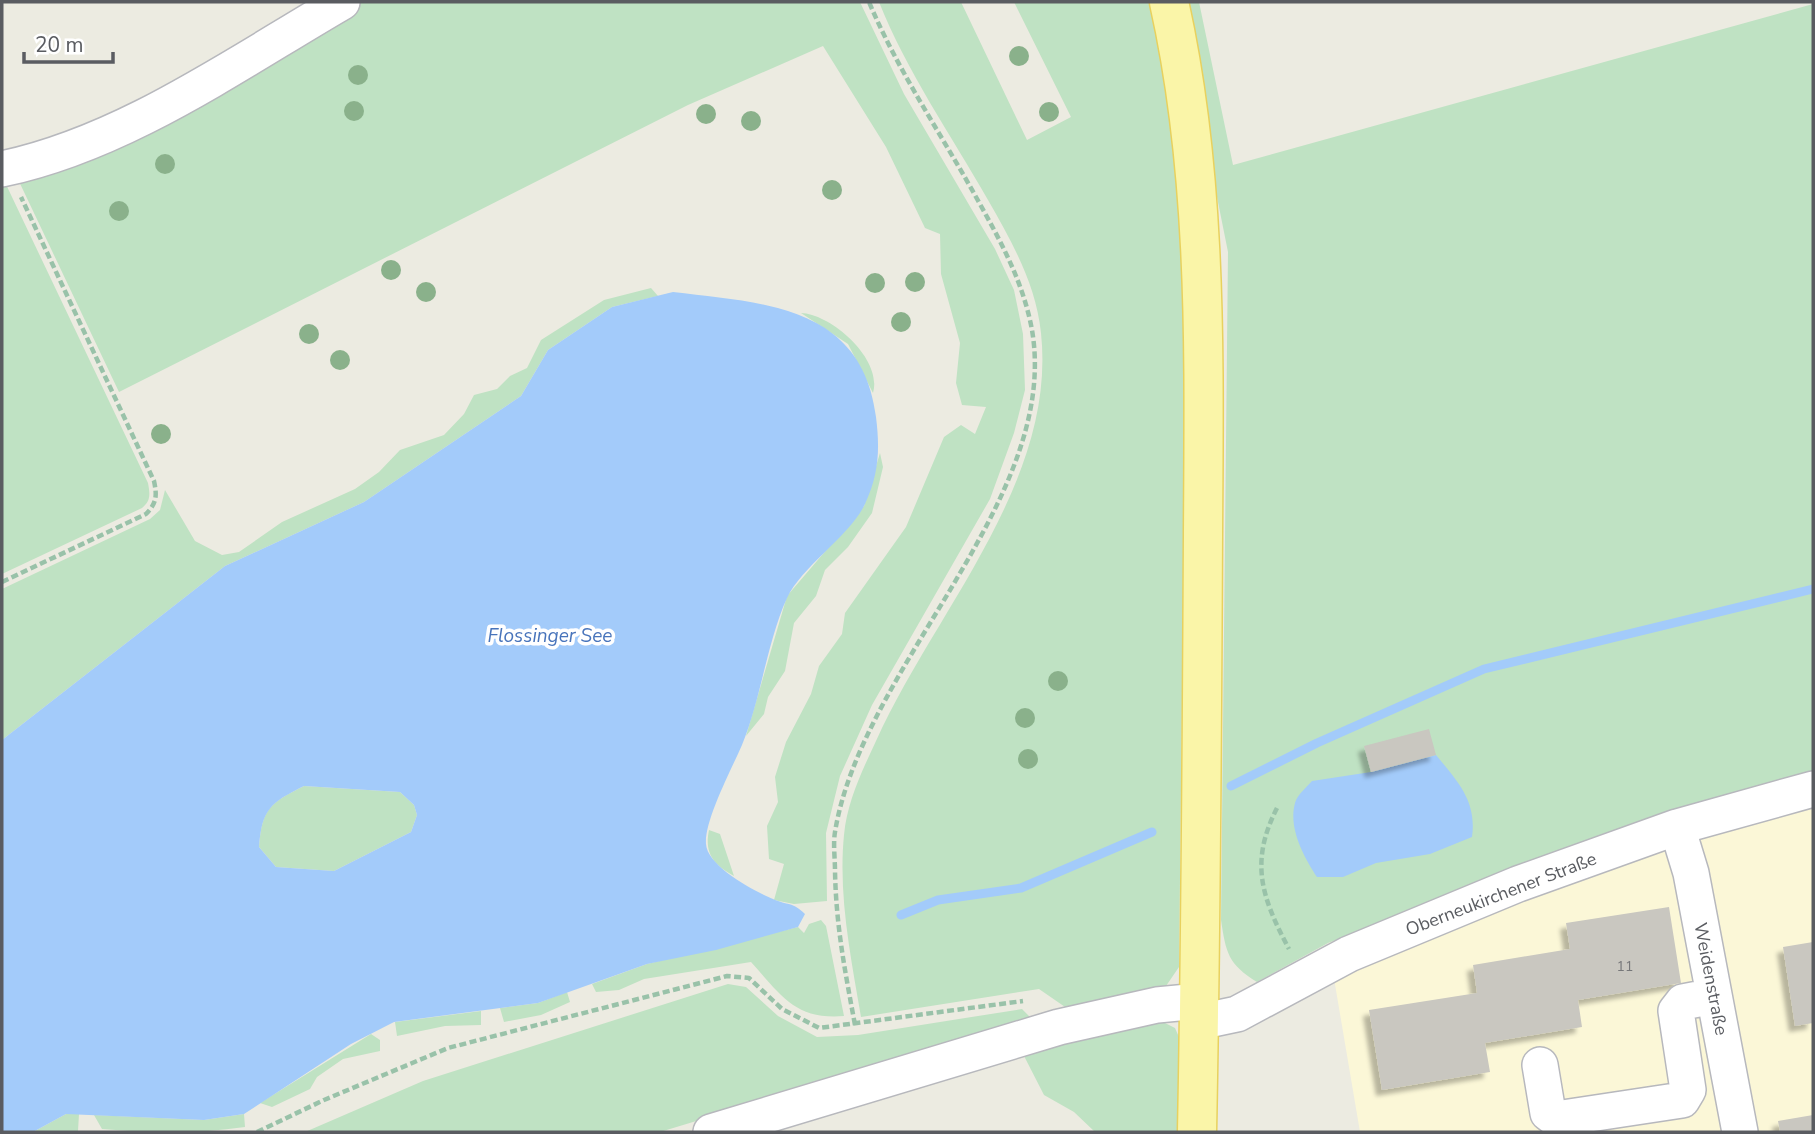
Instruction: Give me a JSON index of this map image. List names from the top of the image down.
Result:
{
  "streets": {
    "street": ["Oberneukirchener Straße", "Weidenstraße"]
  },
  "crossings": [
    ["Oberneukirchener Straße", "Weidenstraße"]
  ],
  "water": ["Flossinger See"],
  "house_numbers": ["11"],
  "scale_bar": "20 m"
}
